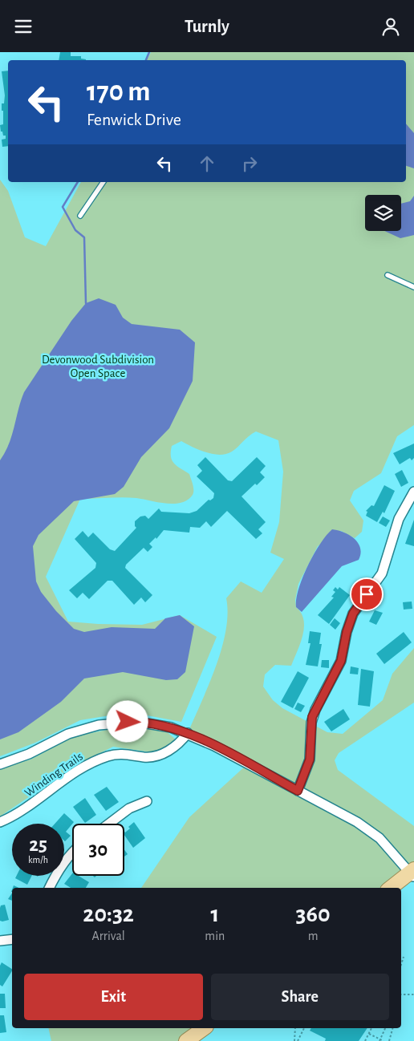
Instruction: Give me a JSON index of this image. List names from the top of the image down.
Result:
{
  "streets": {
    "street": ["Winding Trails"]
  },
  "parks": ["Devonwood Subdivision Open Space"],
  "page": {
    "header": "Turnly",
    "turn": ["170 m", "Fenwick Drive"],
    "speed": "25 km/h",
    "limit": "30",
    "eta": [
      "20:32",
      "Arrival",
      "1",
      "min",
      "360",
      "m"
    ],
    "buttons": ["Exit", "Share"]
  }
}
